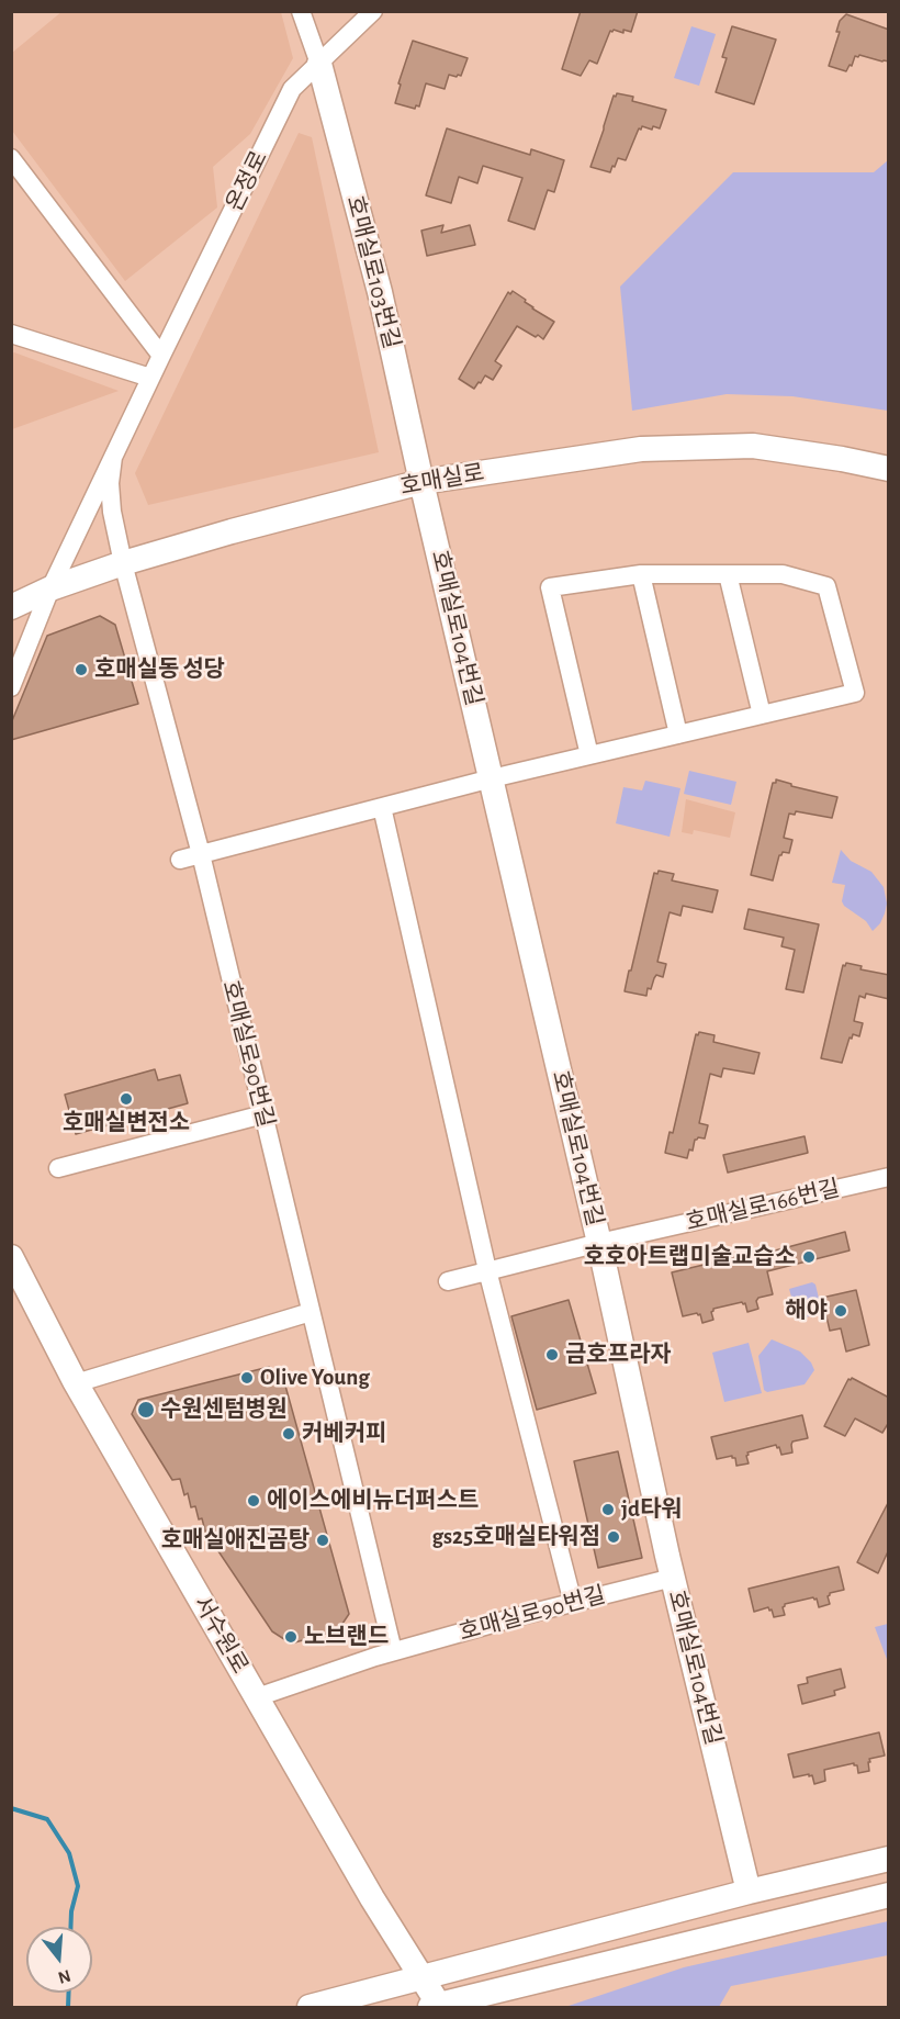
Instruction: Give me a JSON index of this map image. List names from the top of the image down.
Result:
{
  "streets": {
    "street": [
      "온정로",
      "호매실로103번길",
      "호매실로",
      "호매실로104번길",
      "호매실로90번길",
      "호매실로166번길",
      "서수원로"
    ]
  },
  "crossings": [
    ["온정로", "호매실로103번길"],
    ["온정로", "호매실로"],
    ["온정로", "호매실로90번길"],
    ["호매실로103번길", "호매실로"],
    ["호매실로103번길", "호매실로104번길"],
    ["호매실로", "호매실로104번길"],
    ["호매실로", "호매실로90번길"],
    ["호매실로104번길", "호매실로90번길"],
    ["호매실로104번길", "호매실로166번길"],
    ["호매실로90번길", "서수원로"]
  ],
  "places": [
    "호매실동 성당",
    "호매실변전소",
    "호호아트랩미술교습소",
    "해야",
    "금호프라자",
    "Olive Young",
    "수원센텀병원",
    "커베커피",
    "에이스에비뉴더퍼스트",
    "jd타워",
    "gs25호매실타워점",
    "호매실애진곰탕",
    "노브랜드"
  ],
  "north": "bottom"
}
